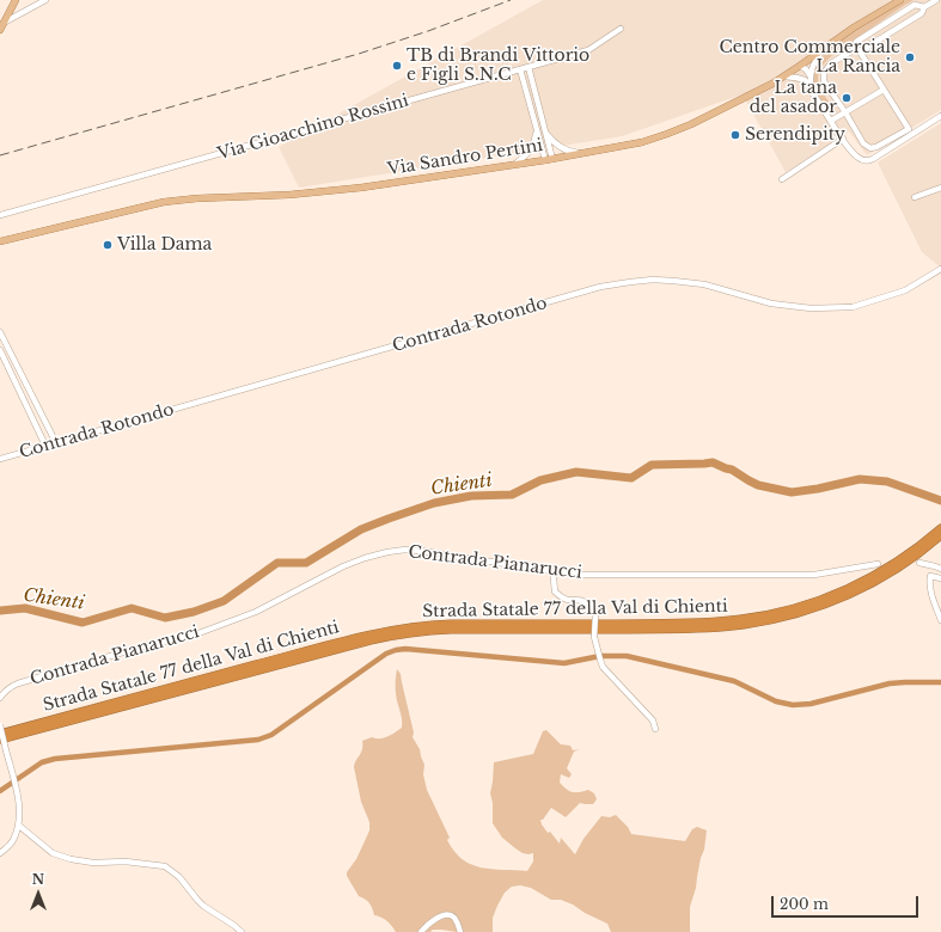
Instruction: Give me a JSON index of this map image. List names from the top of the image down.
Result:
{
  "streets": {
    "highway": ["Strada Statale 77 della Val di Chienti"],
    "main road": ["Via Sandro Pertini"],
    "street": ["Via Gioacchino Rossini", "Contrada Rotondo", "Contrada Pianarucci"]
  },
  "water": ["Chienti"],
  "places": [
    "Centro Commerciale La Rancia",
    "TB di Brandi Vittorio e Figli S.N.C",
    "La tana del asador",
    "Serendipity",
    "Villa Dama"
  ],
  "scale_bar": "200 m",
  "north": "top"
}
